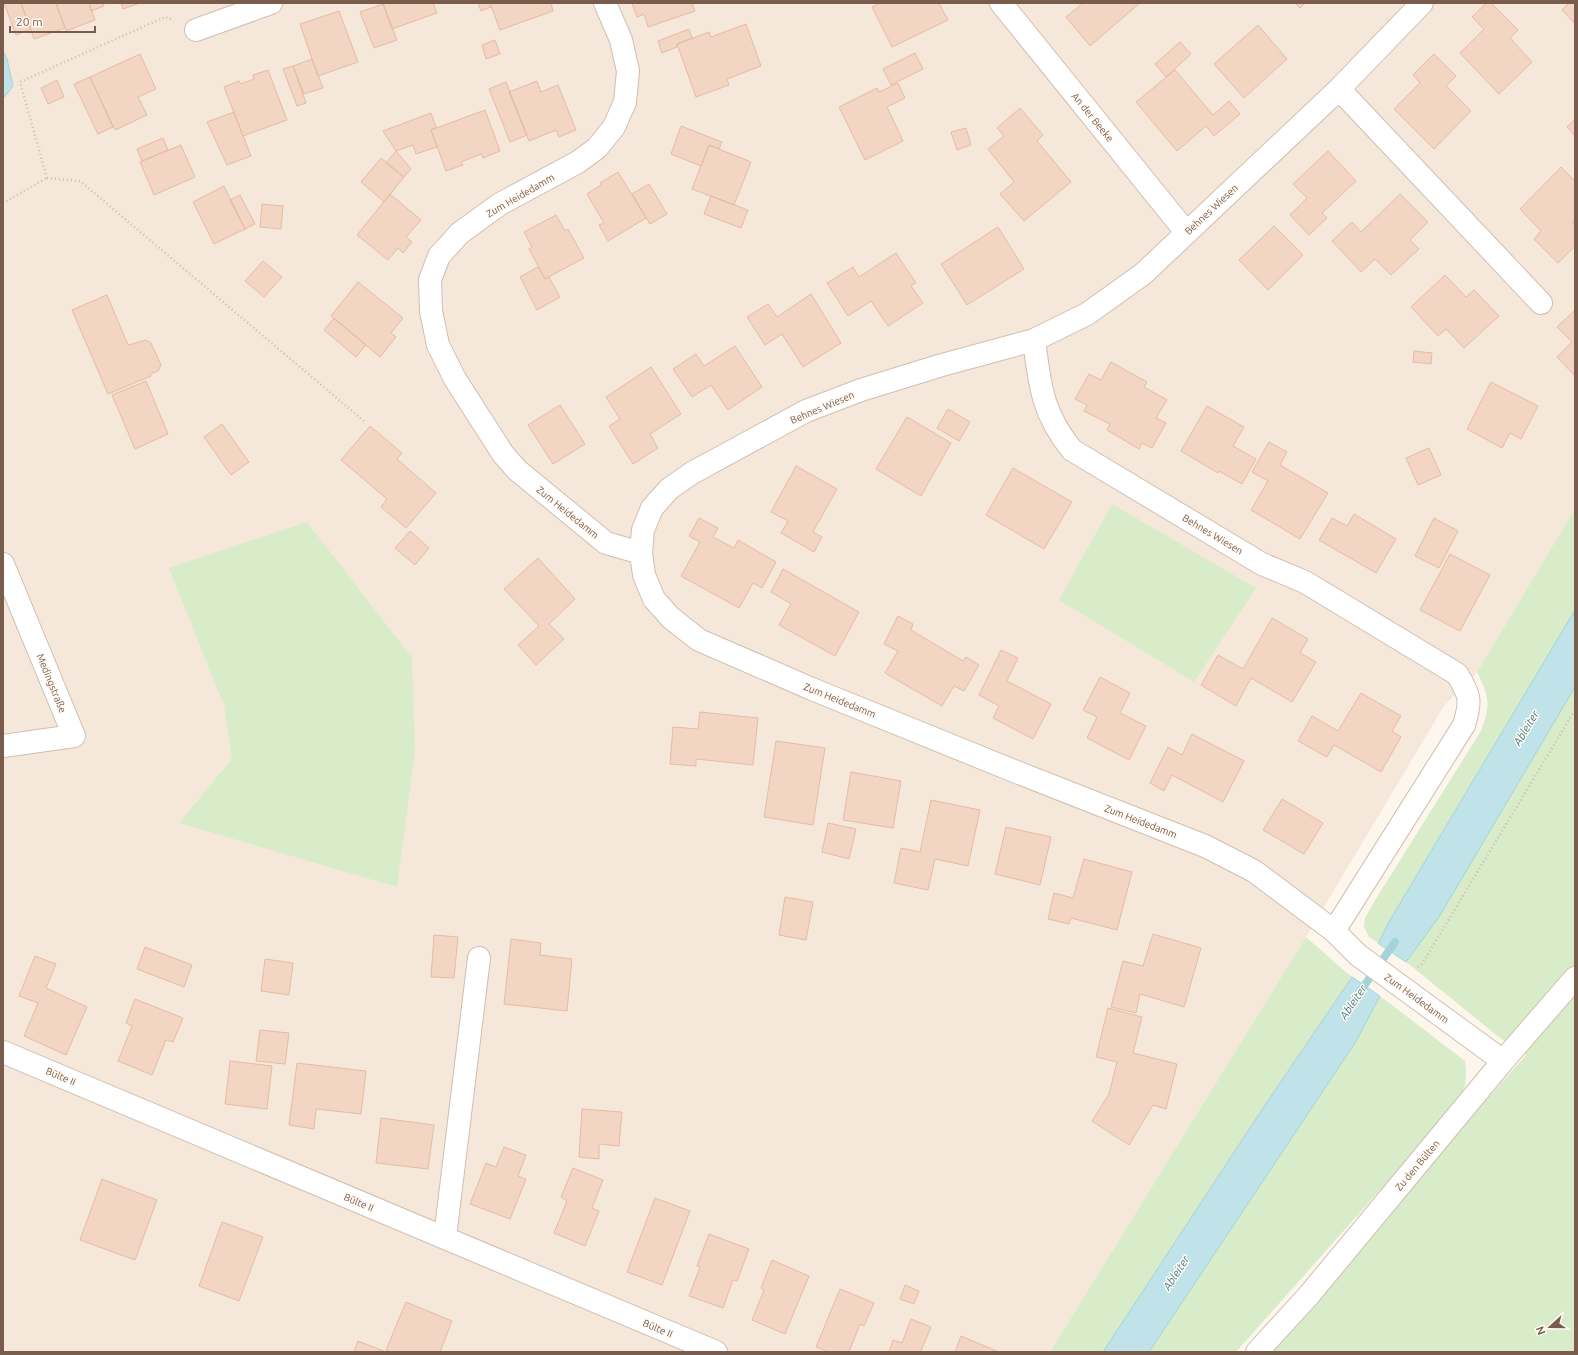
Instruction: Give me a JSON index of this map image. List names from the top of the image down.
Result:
{
  "streets": {
    "street": [
      "An der Beeke",
      "Zum Heidedamm",
      "Behnes Wiesen",
      "Medingstraße",
      "Bülte II",
      "Zu den Bülten"
    ]
  },
  "crossings": [
    ["An der Beeke", "Behnes Wiesen"],
    ["Zum Heidedamm", "Behnes Wiesen"],
    ["Zum Heidedamm", "Zu den Bülten"]
  ],
  "water": ["Ableiter"],
  "scale_bar": "20 m",
  "north": "left"
}
